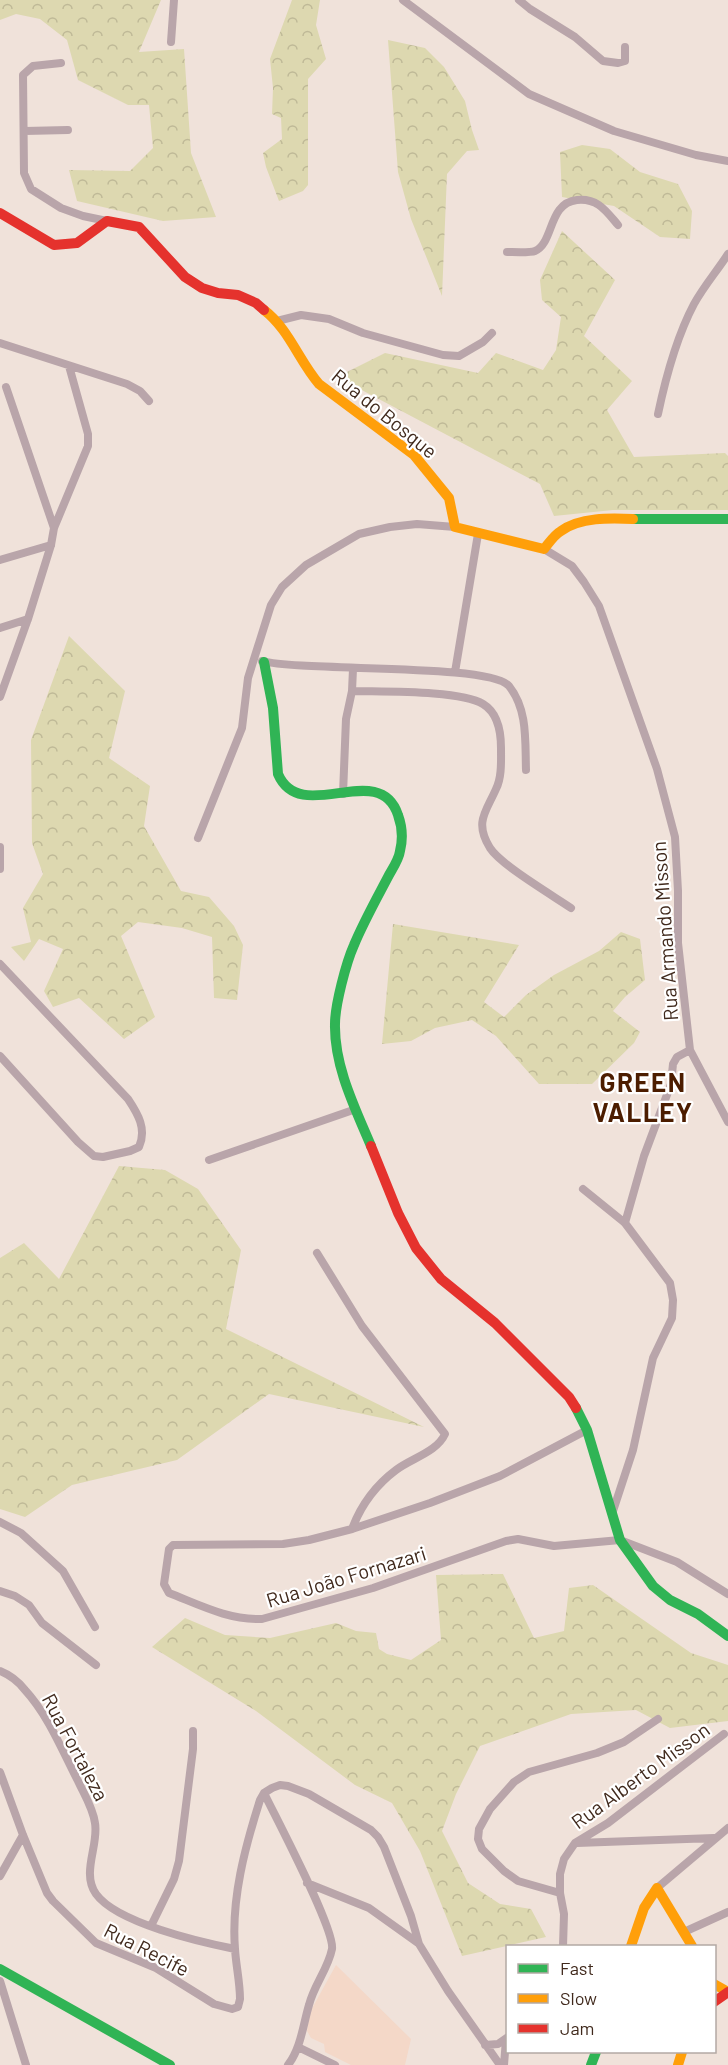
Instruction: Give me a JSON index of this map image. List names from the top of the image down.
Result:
{
  "streets": {
    "street": [
      "Rua do Bosque",
      "Rua Armando Misson",
      "Rua João Fornazari",
      "Rua Fortaleza",
      "Rua Alberto Misson",
      "Rua Recife"
    ]
  },
  "crossings": [
    ["Rua Fortaleza", "Rua Recife"]
  ],
  "districts": ["GREEN VALLEY"],
  "legend": ["Fast", "Slow", "Jam"]
}
